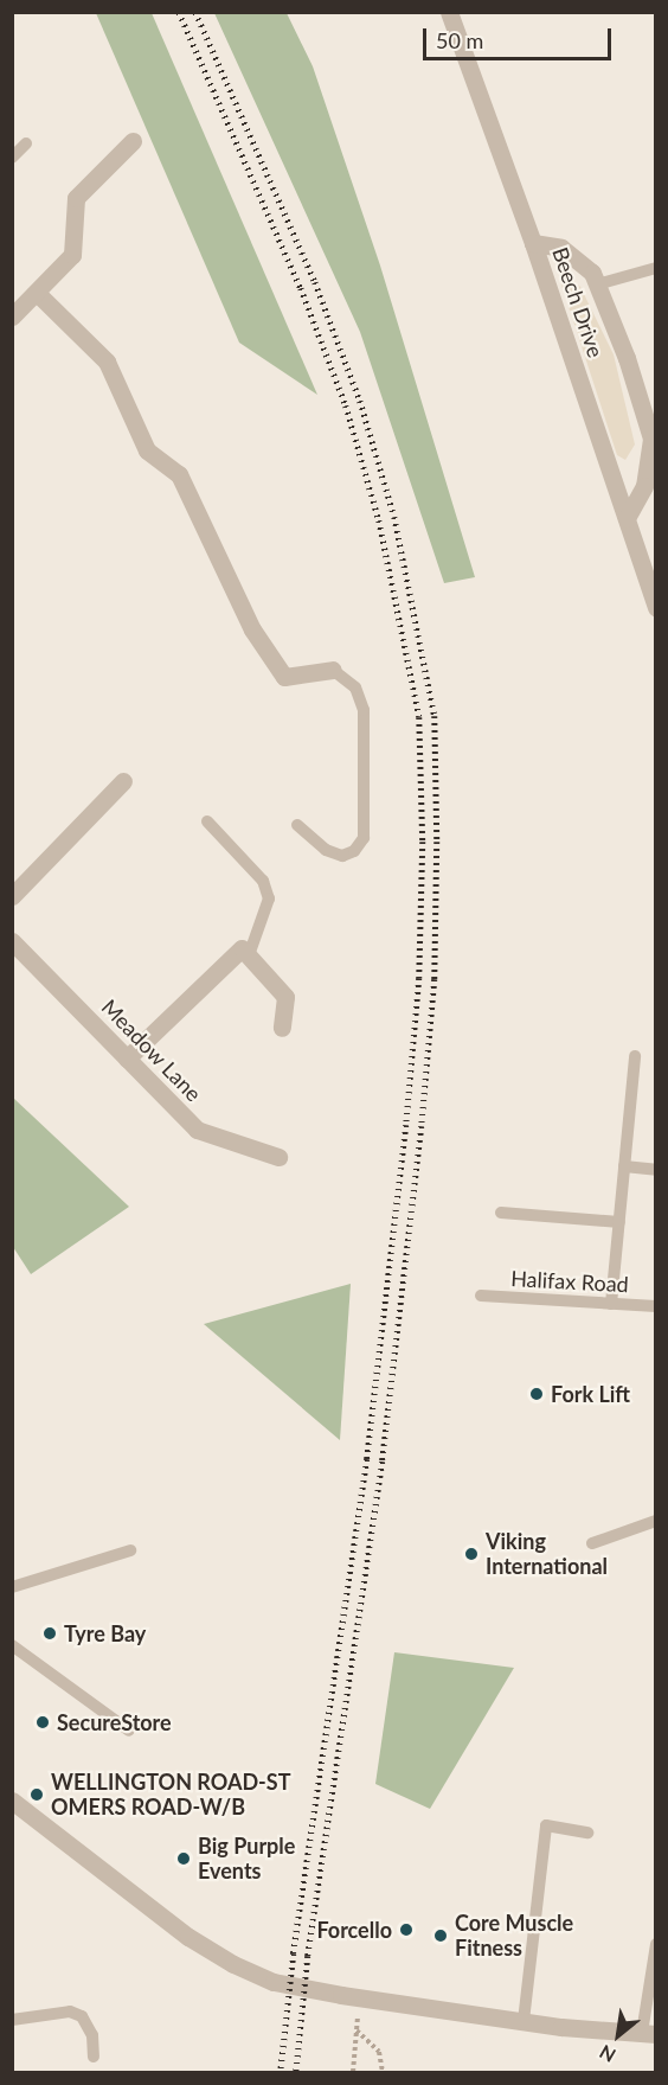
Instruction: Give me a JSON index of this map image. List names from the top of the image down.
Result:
{
  "streets": {
    "street": ["Beech Drive", "Meadow Lane"],
    "lane": ["Halifax Road"]
  },
  "places": [
    "Fork Lift",
    "Viking International",
    "Tyre Bay",
    "SecureStore",
    "WELLINGTON ROAD-ST OMERS ROAD-W/B",
    "Big Purple Events",
    "Forcello",
    "Core Muscle Fitness"
  ],
  "scale_bar": "50 m",
  "north": "bottom left"
}
